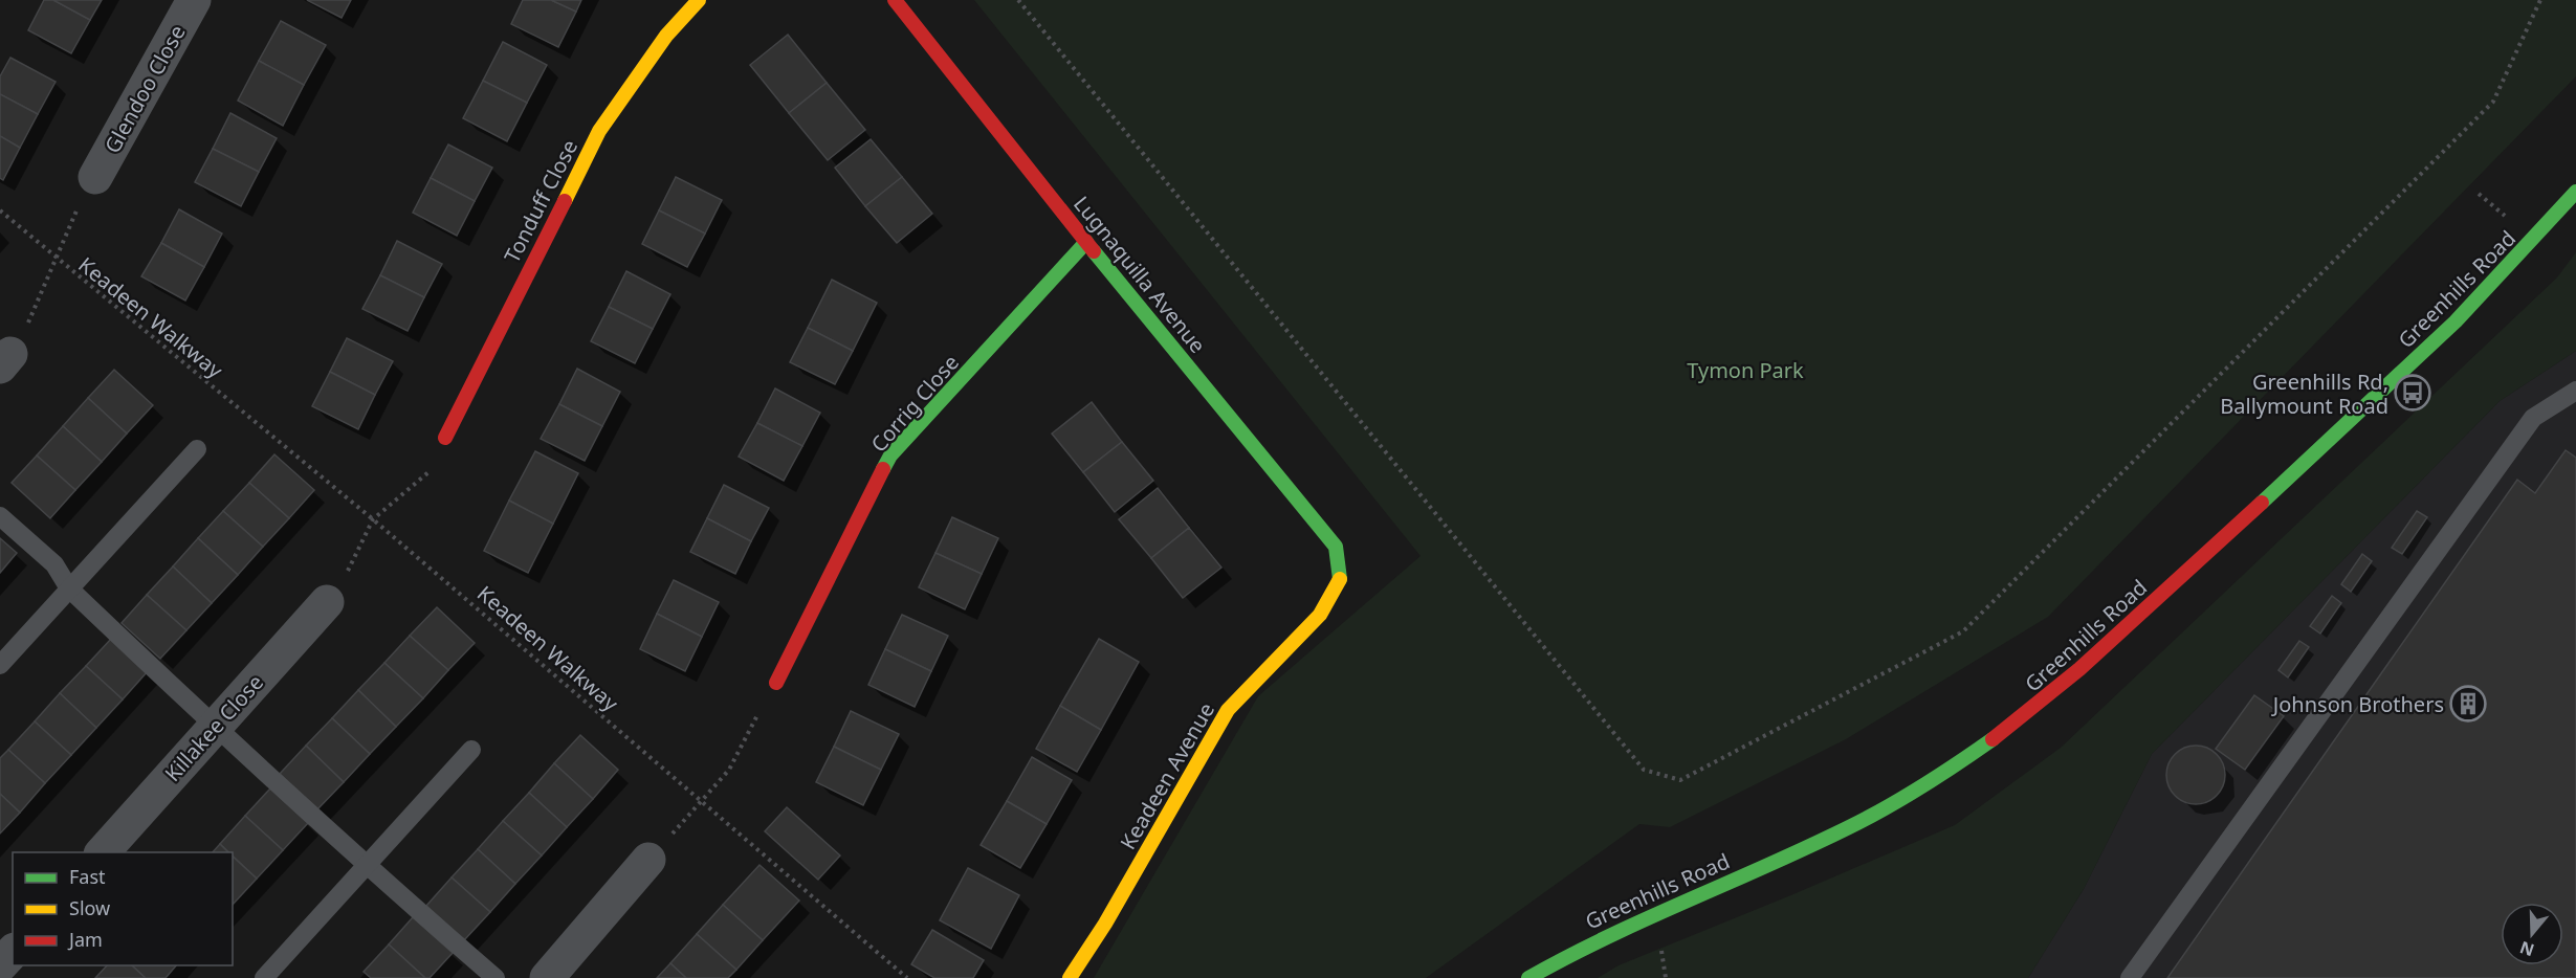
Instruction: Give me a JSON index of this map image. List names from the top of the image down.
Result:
{
  "streets": {
    "street": [
      "Glendoo Close",
      "Tonduff Close",
      "Lugnaquilla Avenue",
      "Greenhills Road",
      "Corrig Close",
      "Killakee Close",
      "Keadeen Avenue"
    ],
    "path": ["Keadeen Walkway"]
  },
  "crossings": [
    ["Lugnaquilla Avenue", "Corrig Close"],
    ["Lugnaquilla Avenue", "Keadeen Avenue"]
  ],
  "parks": ["Tymon Park"],
  "places": {
    "bus stop": ["Greenhills Rd, Ballymount Road"],
    "building": ["Johnson Brothers"]
  },
  "legend": ["Fast", "Slow", "Jam"],
  "north": "bottom"
}
